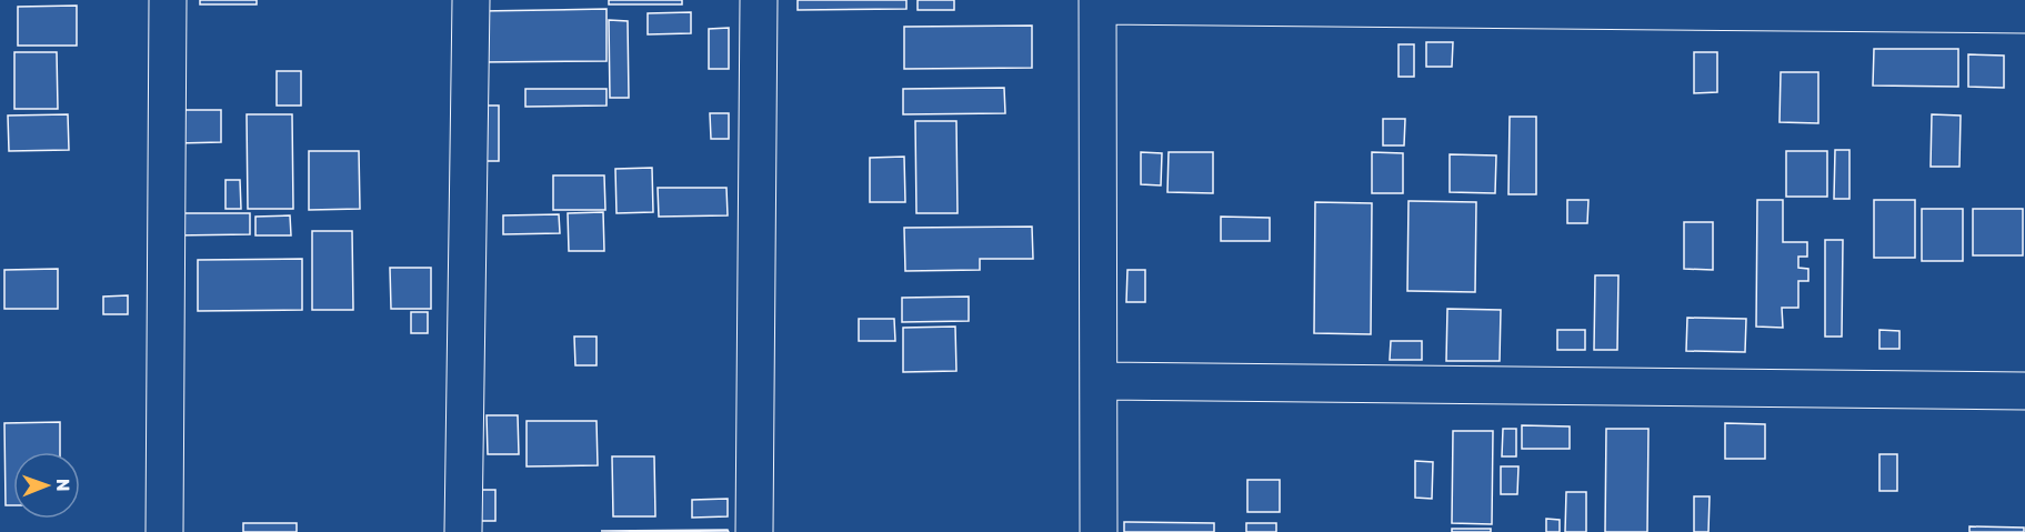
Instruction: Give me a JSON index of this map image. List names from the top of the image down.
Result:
{
  "north": "right"
}
